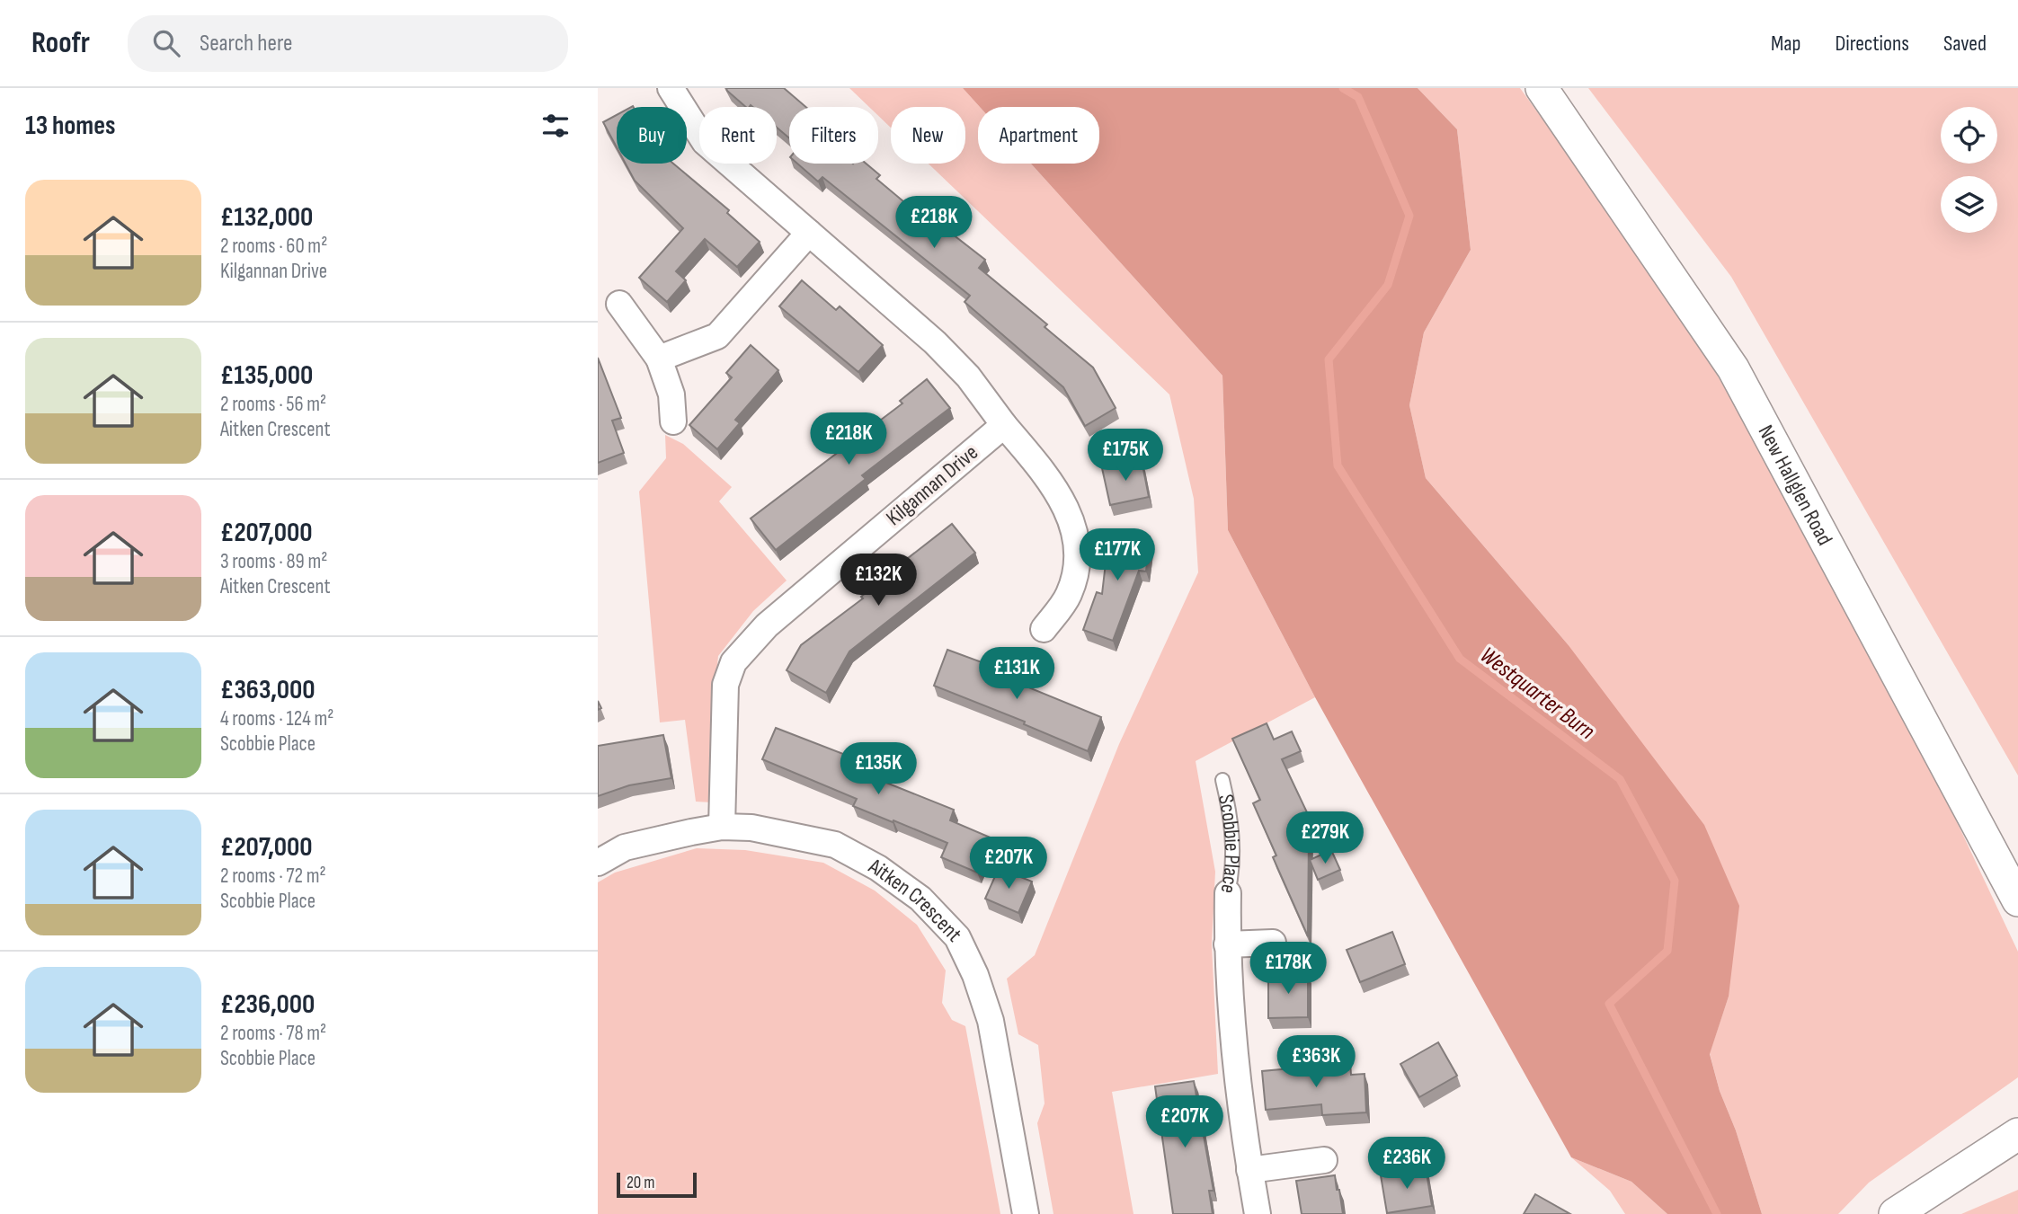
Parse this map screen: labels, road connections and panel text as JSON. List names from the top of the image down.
{
  "streets": {
    "street": [
      "Kilgannan Drive",
      "New Hallglen Road",
      "Scobbie Place",
      "Aitken Crescent"
    ]
  },
  "crossings": [
    ["Kilgannan Drive", "Aitken Crescent"]
  ],
  "water": ["Westquarter Burn"],
  "scale_bar": "20 m",
  "page": {
    "header": "Roofr",
    "search": "Search here",
    "nav": ["Map", "Directions", "Saved"],
    "heading": "13 homes",
    "chip": [
      "Buy",
      "Rent",
      "Filters",
      "New",
      "Apartment"
    ],
    "list": [
      {
        "name": "£132,000",
        "note": "2 rooms · 60 m² · Kilgannan Drive"
      },
      {
        "name": "£135,000",
        "note": "2 rooms · 56 m² · Aitken Crescent"
      },
      {
        "name": "£207,000",
        "note": "3 rooms · 89 m² · Aitken Crescent"
      },
      {
        "name": "£363,000",
        "note": "4 rooms · 124 m² · Scobbie Place"
      },
      {
        "name": "£207,000",
        "note": "2 rooms · 72 m² · Scobbie Place"
      },
      {
        "name": "£236,000",
        "note": "2 rooms · 78 m² · Scobbie Place"
      }
    ],
    "price": [
      "£218K",
      "£218K",
      "£175K",
      "£177K",
      "£132K",
      "£131K",
      "£135K",
      "£279K",
      "£207K",
      "£178K",
      "£363K",
      "£207K",
      "£236K"
    ],
    "scale": "20 m"
  }
}
